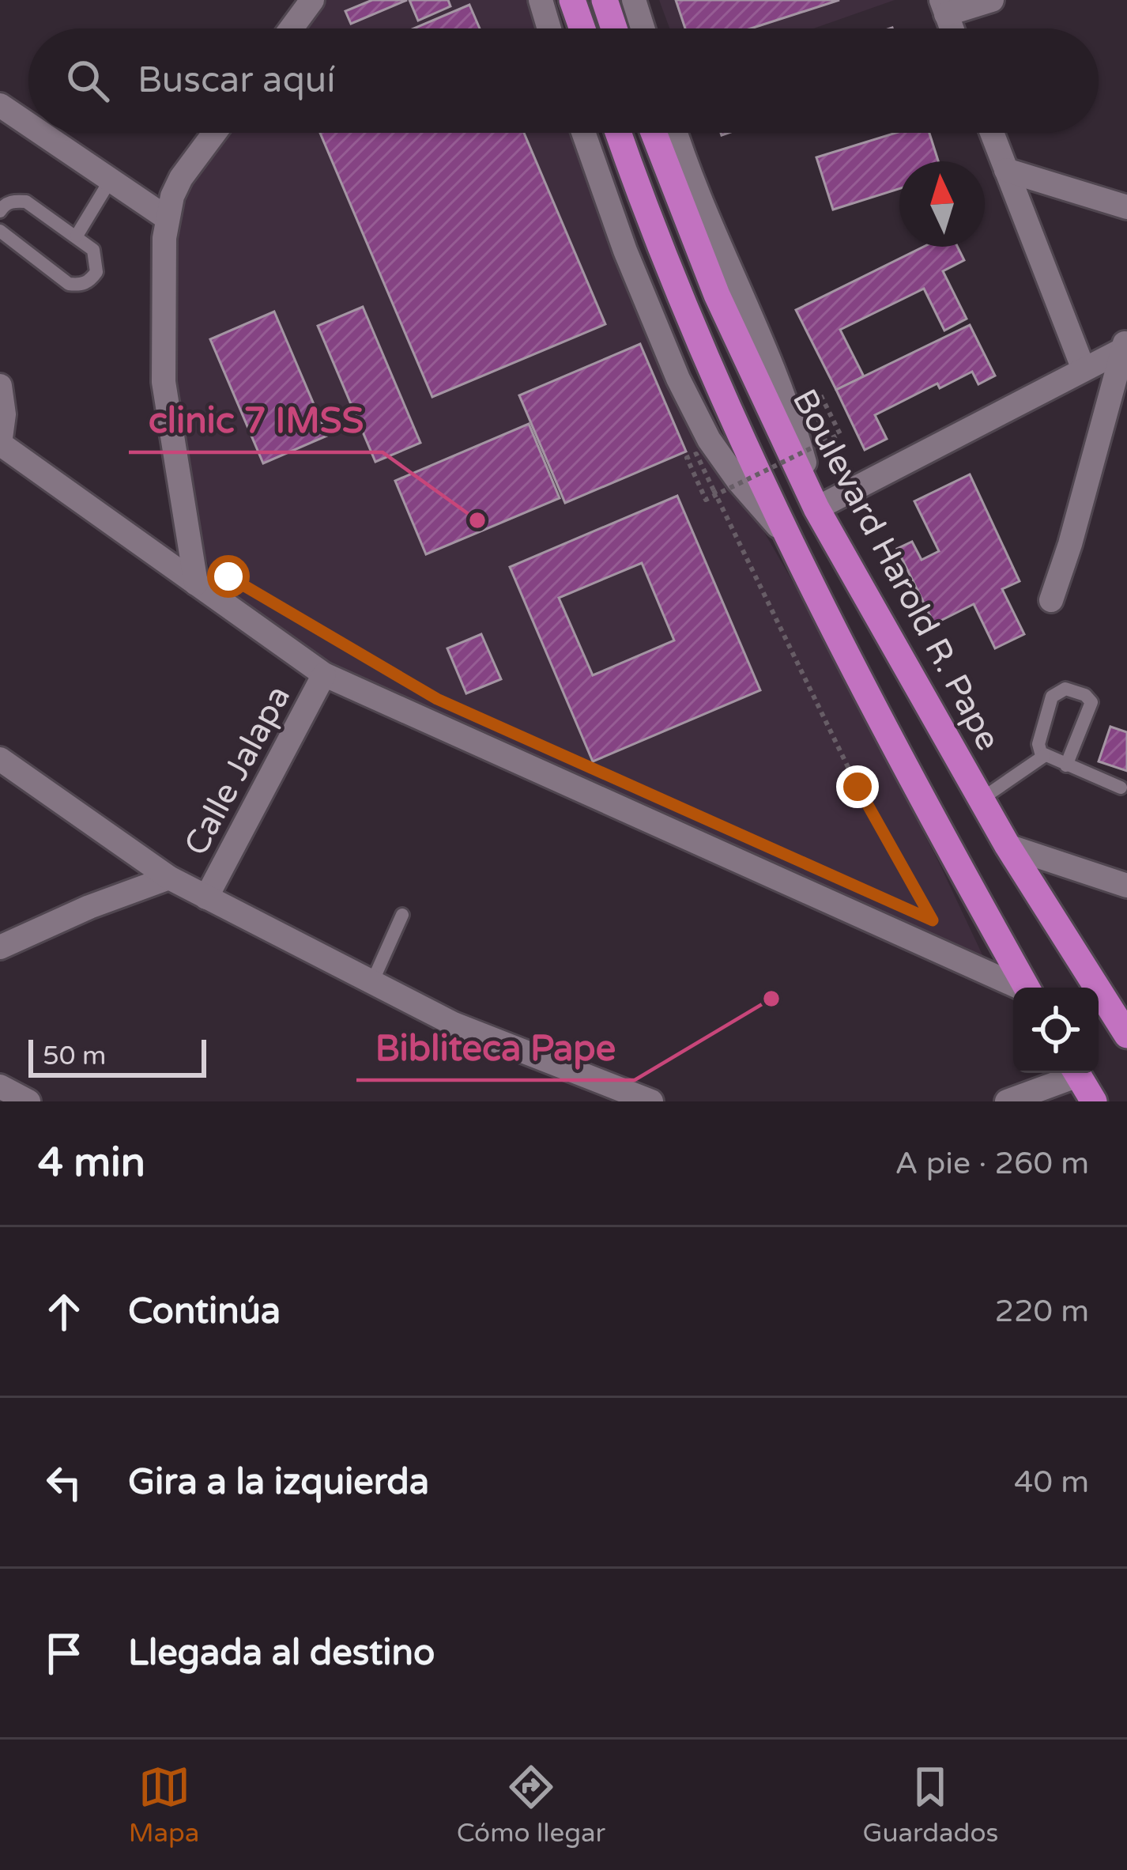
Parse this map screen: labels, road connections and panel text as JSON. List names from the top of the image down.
{
  "streets": {
    "highway": ["Boulevard Harold R. Pape"],
    "street": ["Calle Jalapa"]
  },
  "places": ["clinic 7 IMSS", "Bibliteca Pape"],
  "scale_bar": "50 m",
  "north": "top",
  "page": {
    "search": "Buscar aquí",
    "scale": "50 m",
    "heading": ["4 min", "A pie · 260 m"],
    "list": [
      ["Continúa", "220 m"],
      ["Gira a la izquierda", "40 m"],
      "Llegada al destino"
    ],
    "nav": ["Mapa", "Cómo llegar", "Guardados"]
  }
}
